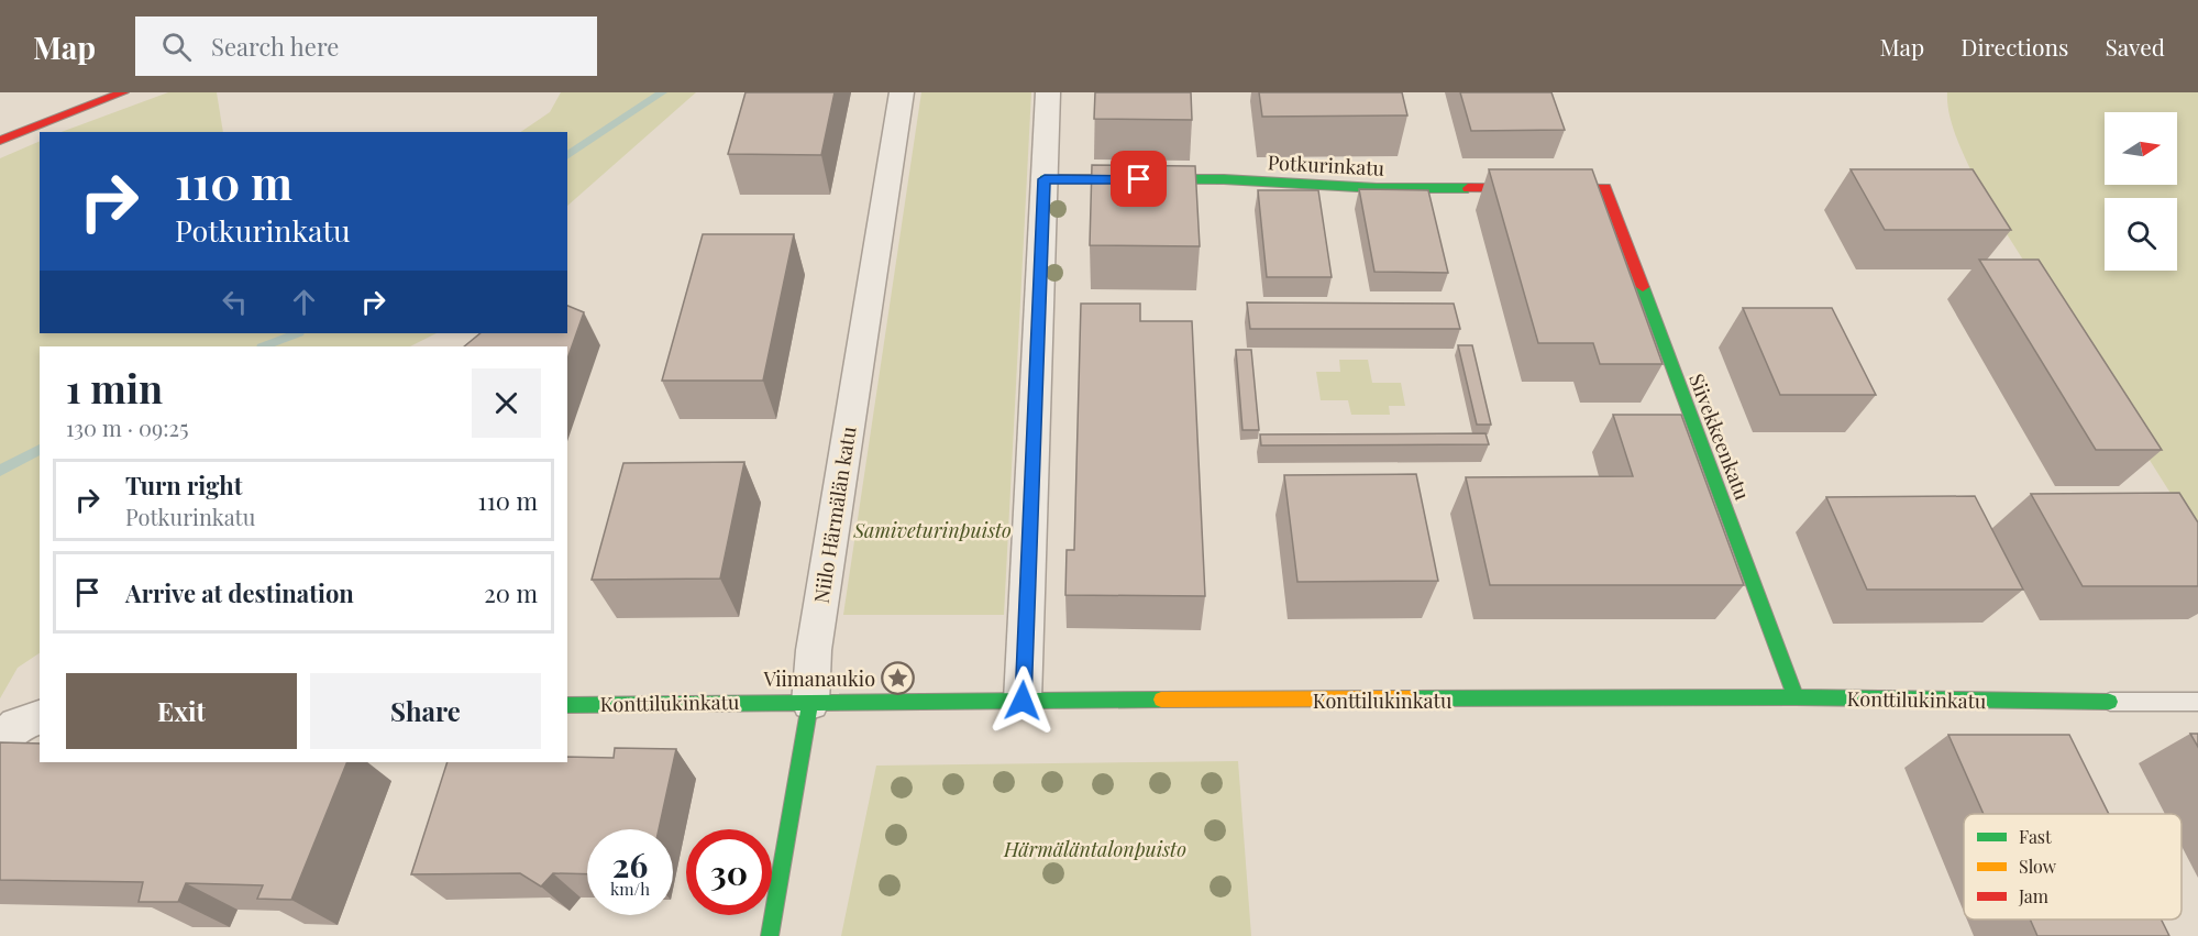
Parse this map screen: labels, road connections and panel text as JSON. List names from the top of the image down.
{
  "streets": {
    "street": [
      "Potkurinkatu",
      "Siivekkeenkatu",
      "Niilo Härmälän katu",
      "Konttilukinkatu"
    ]
  },
  "crossings": [
    ["Potkurinkatu", "Siivekkeenkatu"],
    ["Siivekkeenkatu", "Konttilukinkatu"],
    ["Niilo Härmälän katu", "Konttilukinkatu"]
  ],
  "parks": ["Samiveturinpuisto", "Härmäläntalonpuisto"],
  "places": {
    "place": ["Viimanaukio"]
  },
  "legend": ["Fast", "Slow", "Jam"],
  "north": "right",
  "page": {
    "header": "Map",
    "search": "Search here",
    "nav": ["Map", "Directions", "Saved"],
    "turn": ["110 m", "Potkurinkatu"],
    "heading": ["1 min", "130 m · 09:25"],
    "list": [
      {
        "name": "Turn right",
        "note": "Potkurinkatu",
        "value": "110 m"
      },
      {
        "name": "Arrive at destination",
        "value": "20 m"
      }
    ],
    "buttons": ["Exit", "Share"],
    "speed": "26 km/h",
    "limit": "30"
  }
}
